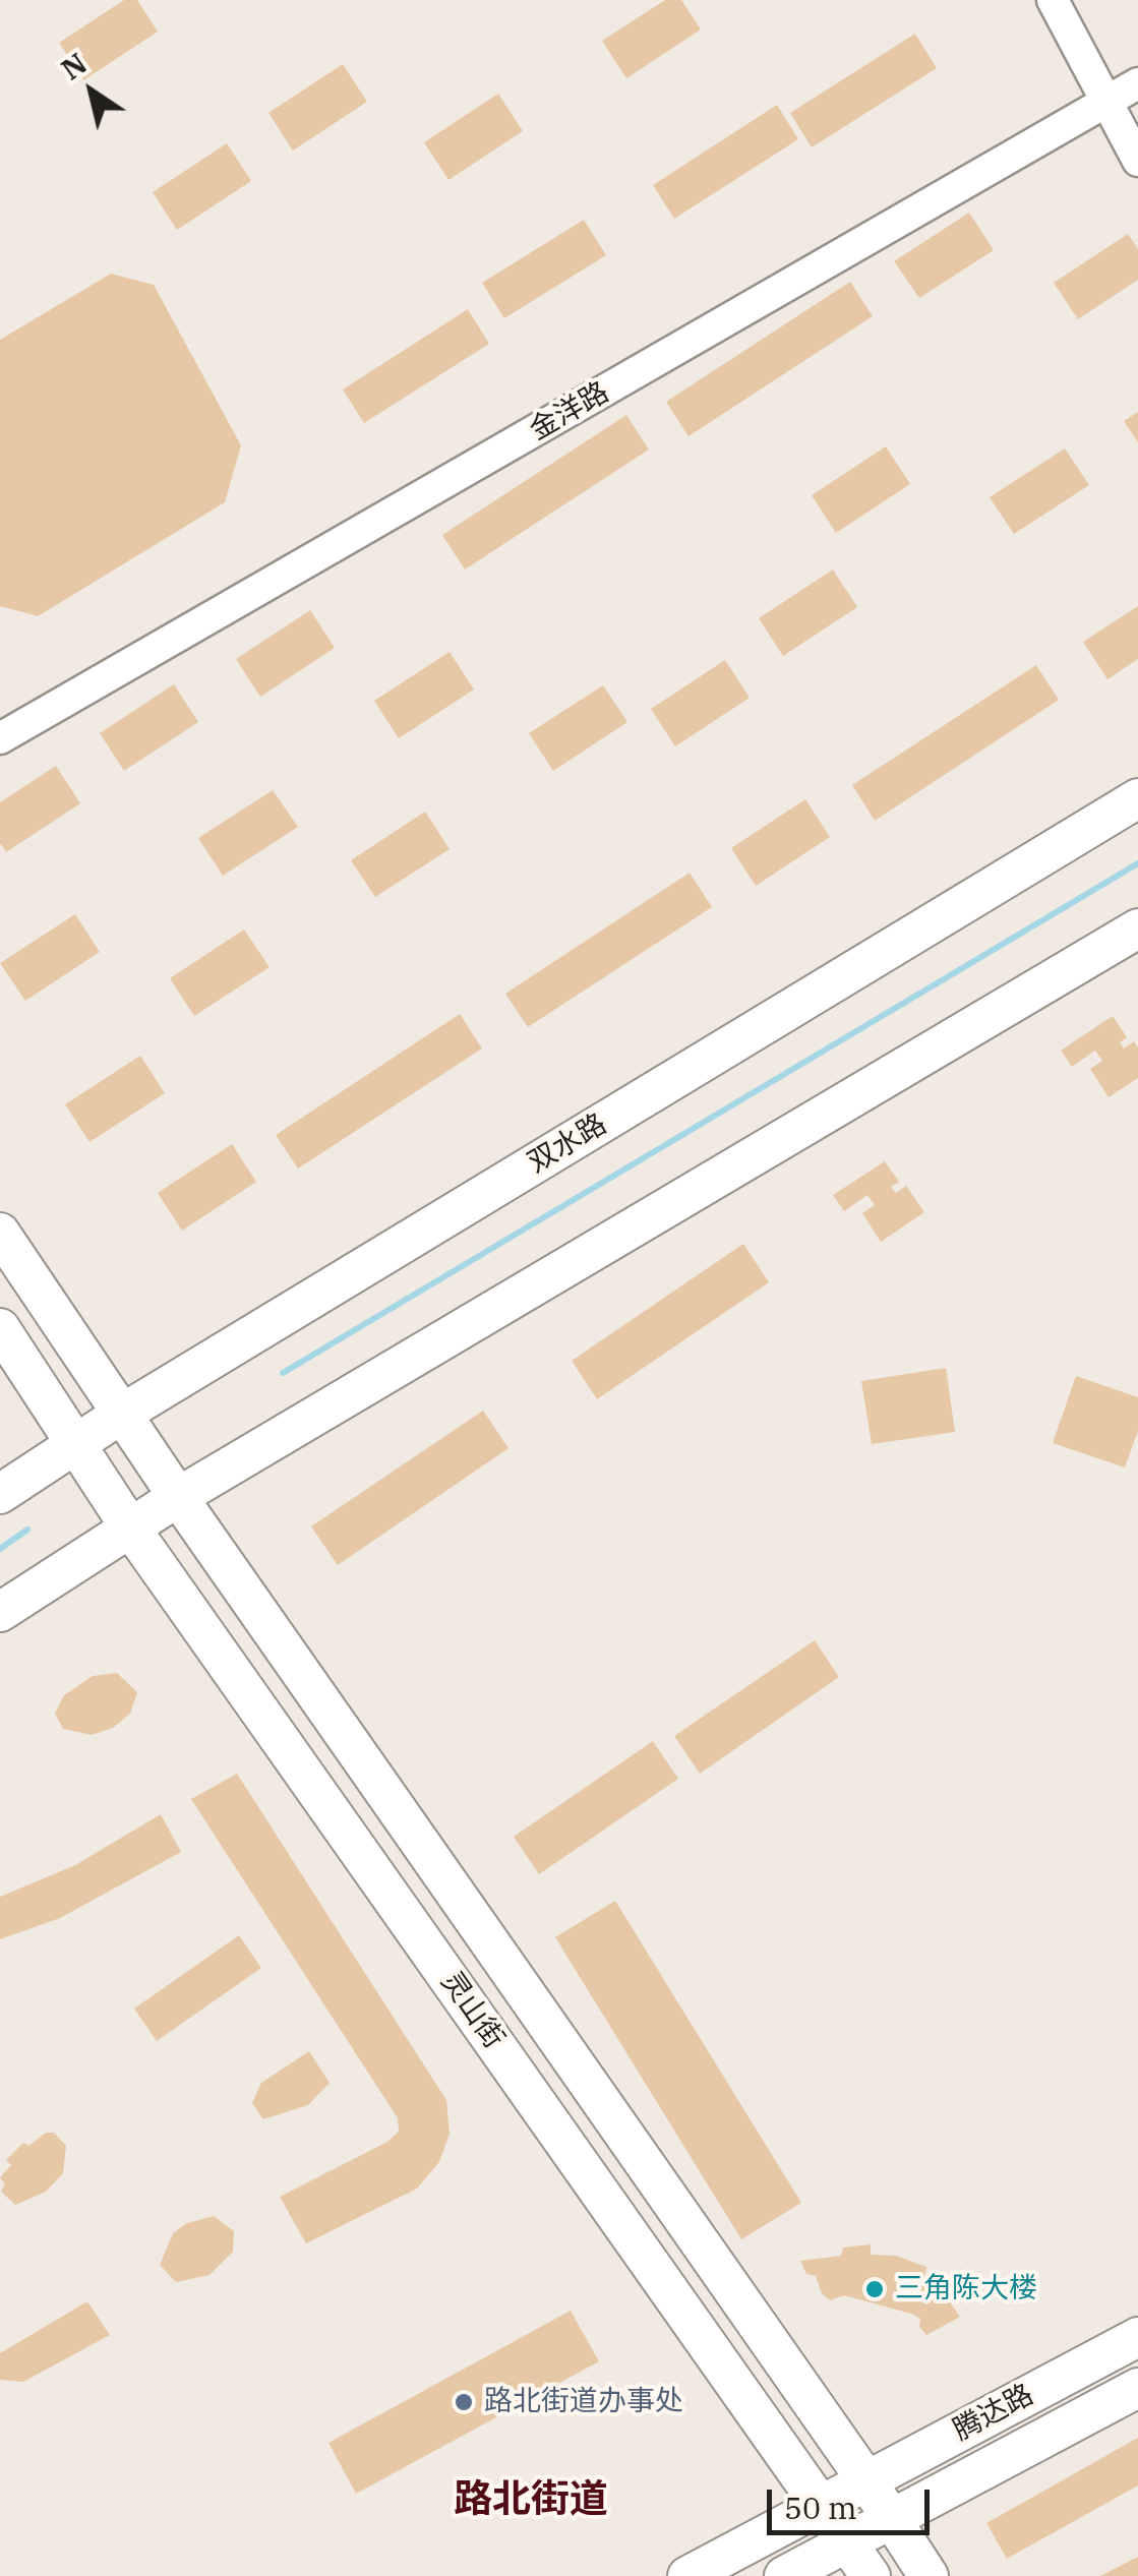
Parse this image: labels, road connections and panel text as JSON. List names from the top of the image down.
{
  "streets": {
    "main road": ["双水路", "灵山街", "腾达路"],
    "street": ["金洋路"]
  },
  "crossings": [
    ["双水路", "灵山街"],
    ["灵山街", "腾达路"]
  ],
  "districts": ["路北街道"],
  "places": ["三角陈大楼", "路北街道办事处"],
  "scale_bar": "50 m",
  "north": "top left"
}
